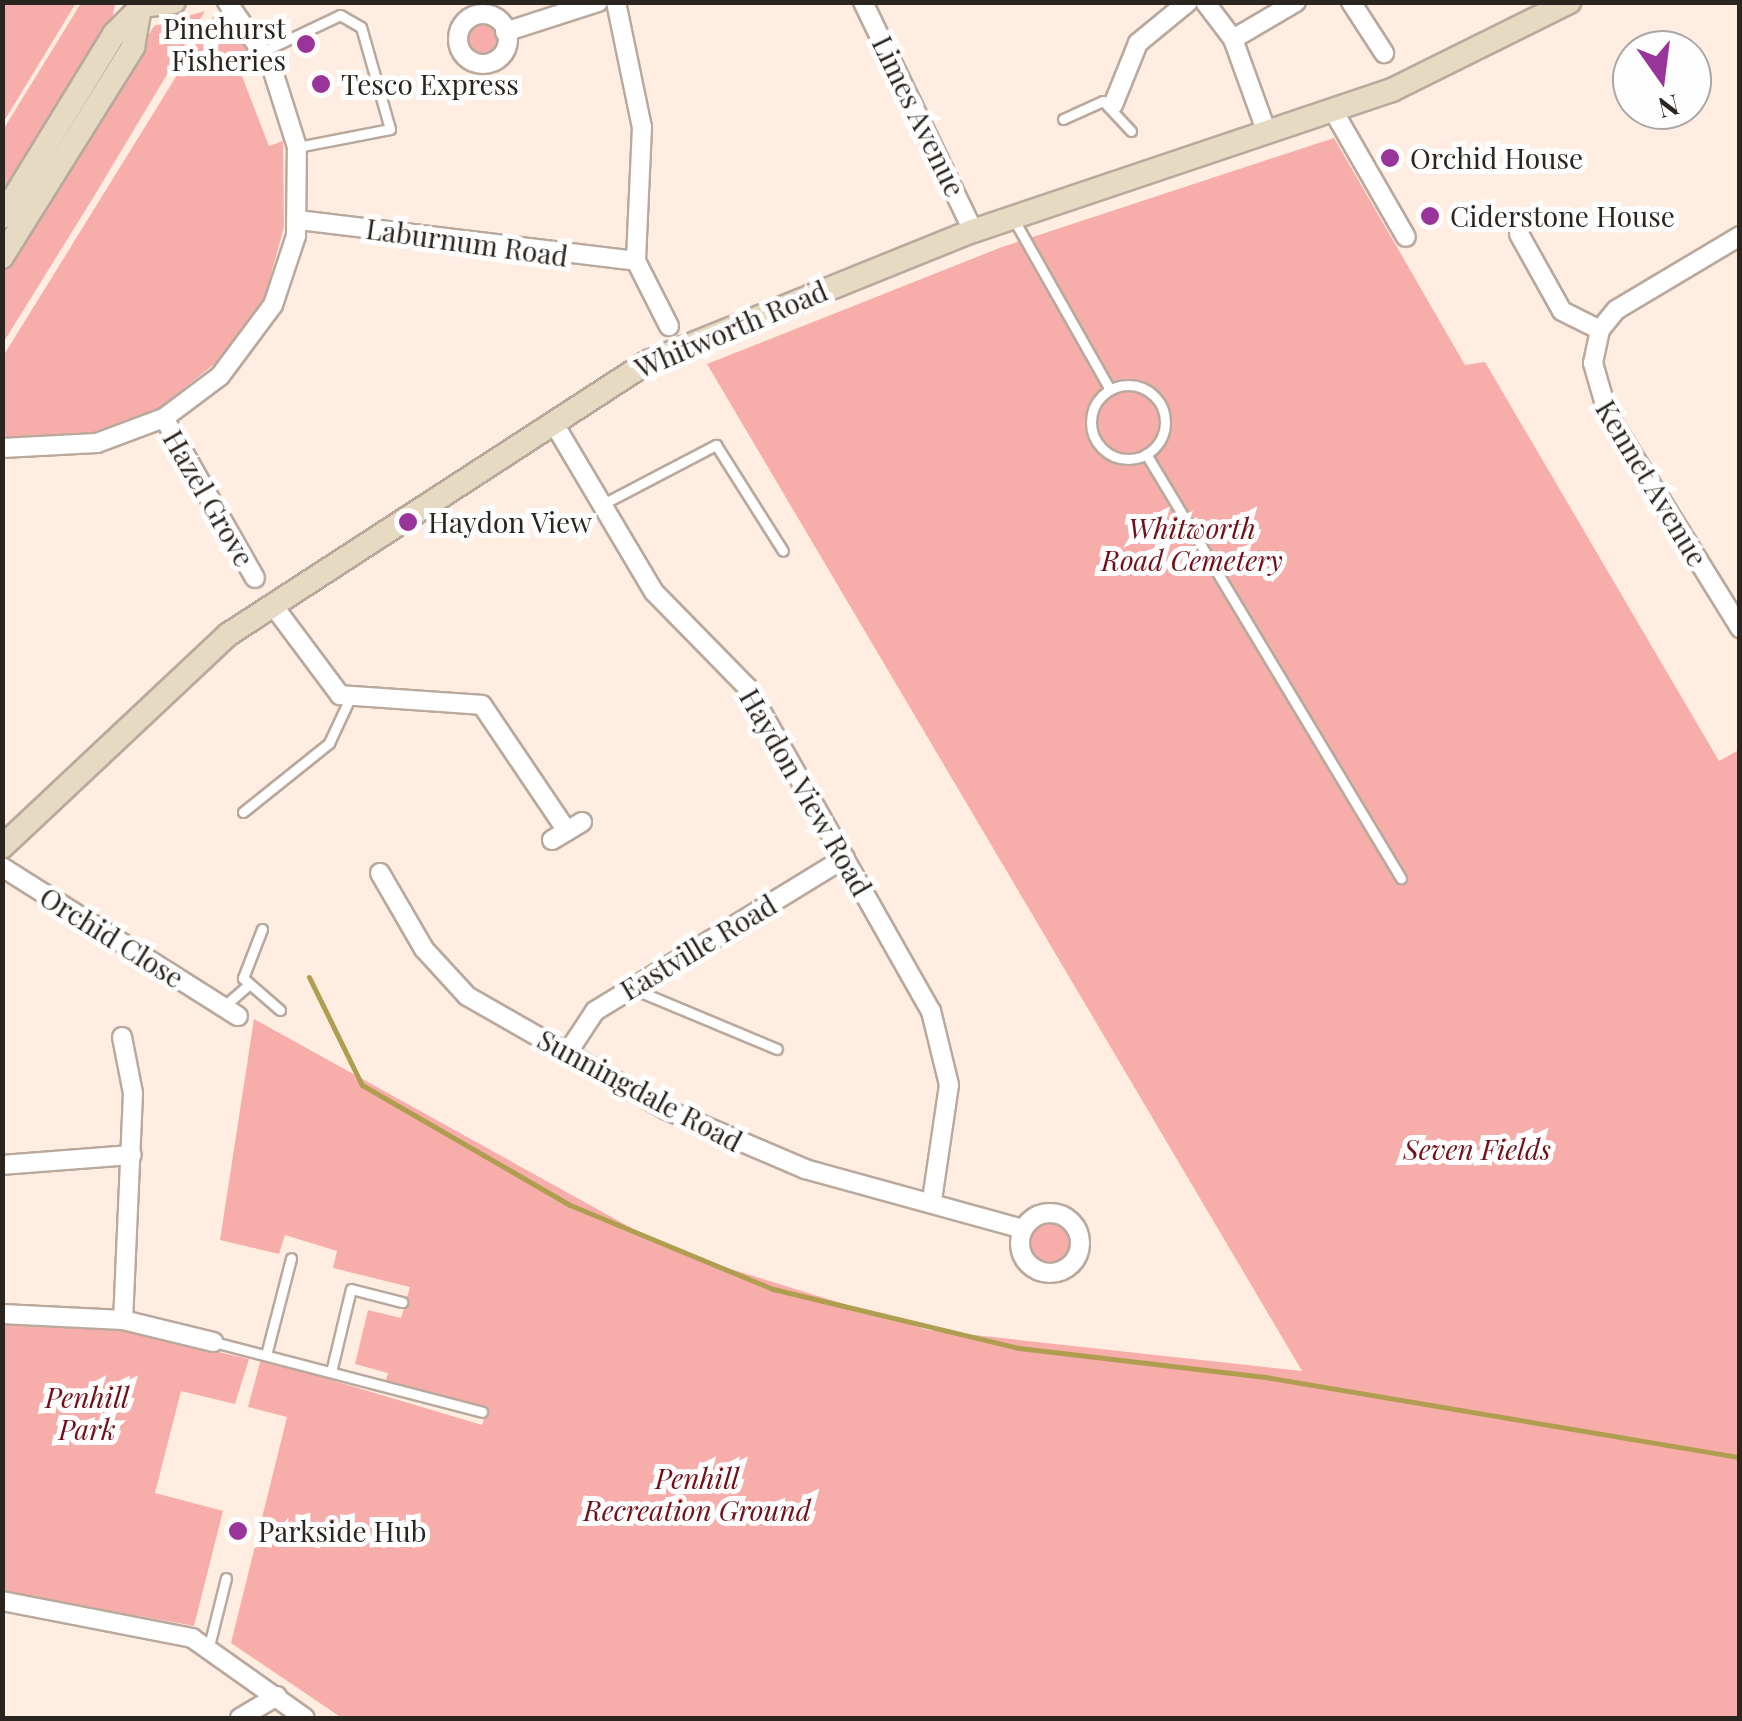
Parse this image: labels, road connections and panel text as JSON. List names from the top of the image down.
{
  "streets": {
    "main road": ["Whitworth Road"],
    "street": [
      "Limes Avenue",
      "Laburnum Road",
      "Kennet Avenue",
      "Hazel Grove",
      "Haydon View Road",
      "Orchid Close",
      "Eastville Road",
      "Sunningdale Road"
    ]
  },
  "crossings": [
    ["Limes Avenue", "Whitworth Road"],
    ["Whitworth Road", "Haydon View Road"],
    ["Haydon View Road", "Eastville Road"],
    ["Haydon View Road", "Sunningdale Road"],
    ["Eastville Road", "Sunningdale Road"]
  ],
  "parks": [
    "Whitworth Road Cemetery",
    "Seven Fields",
    "Penhill Park",
    "Penhill Recreation Ground"
  ],
  "places": [
    "Pinehurst Fisheries",
    "Tesco Express",
    "Orchid House",
    "Ciderstone House",
    "Haydon View",
    "Parkside Hub"
  ],
  "north": "bottom"
}
